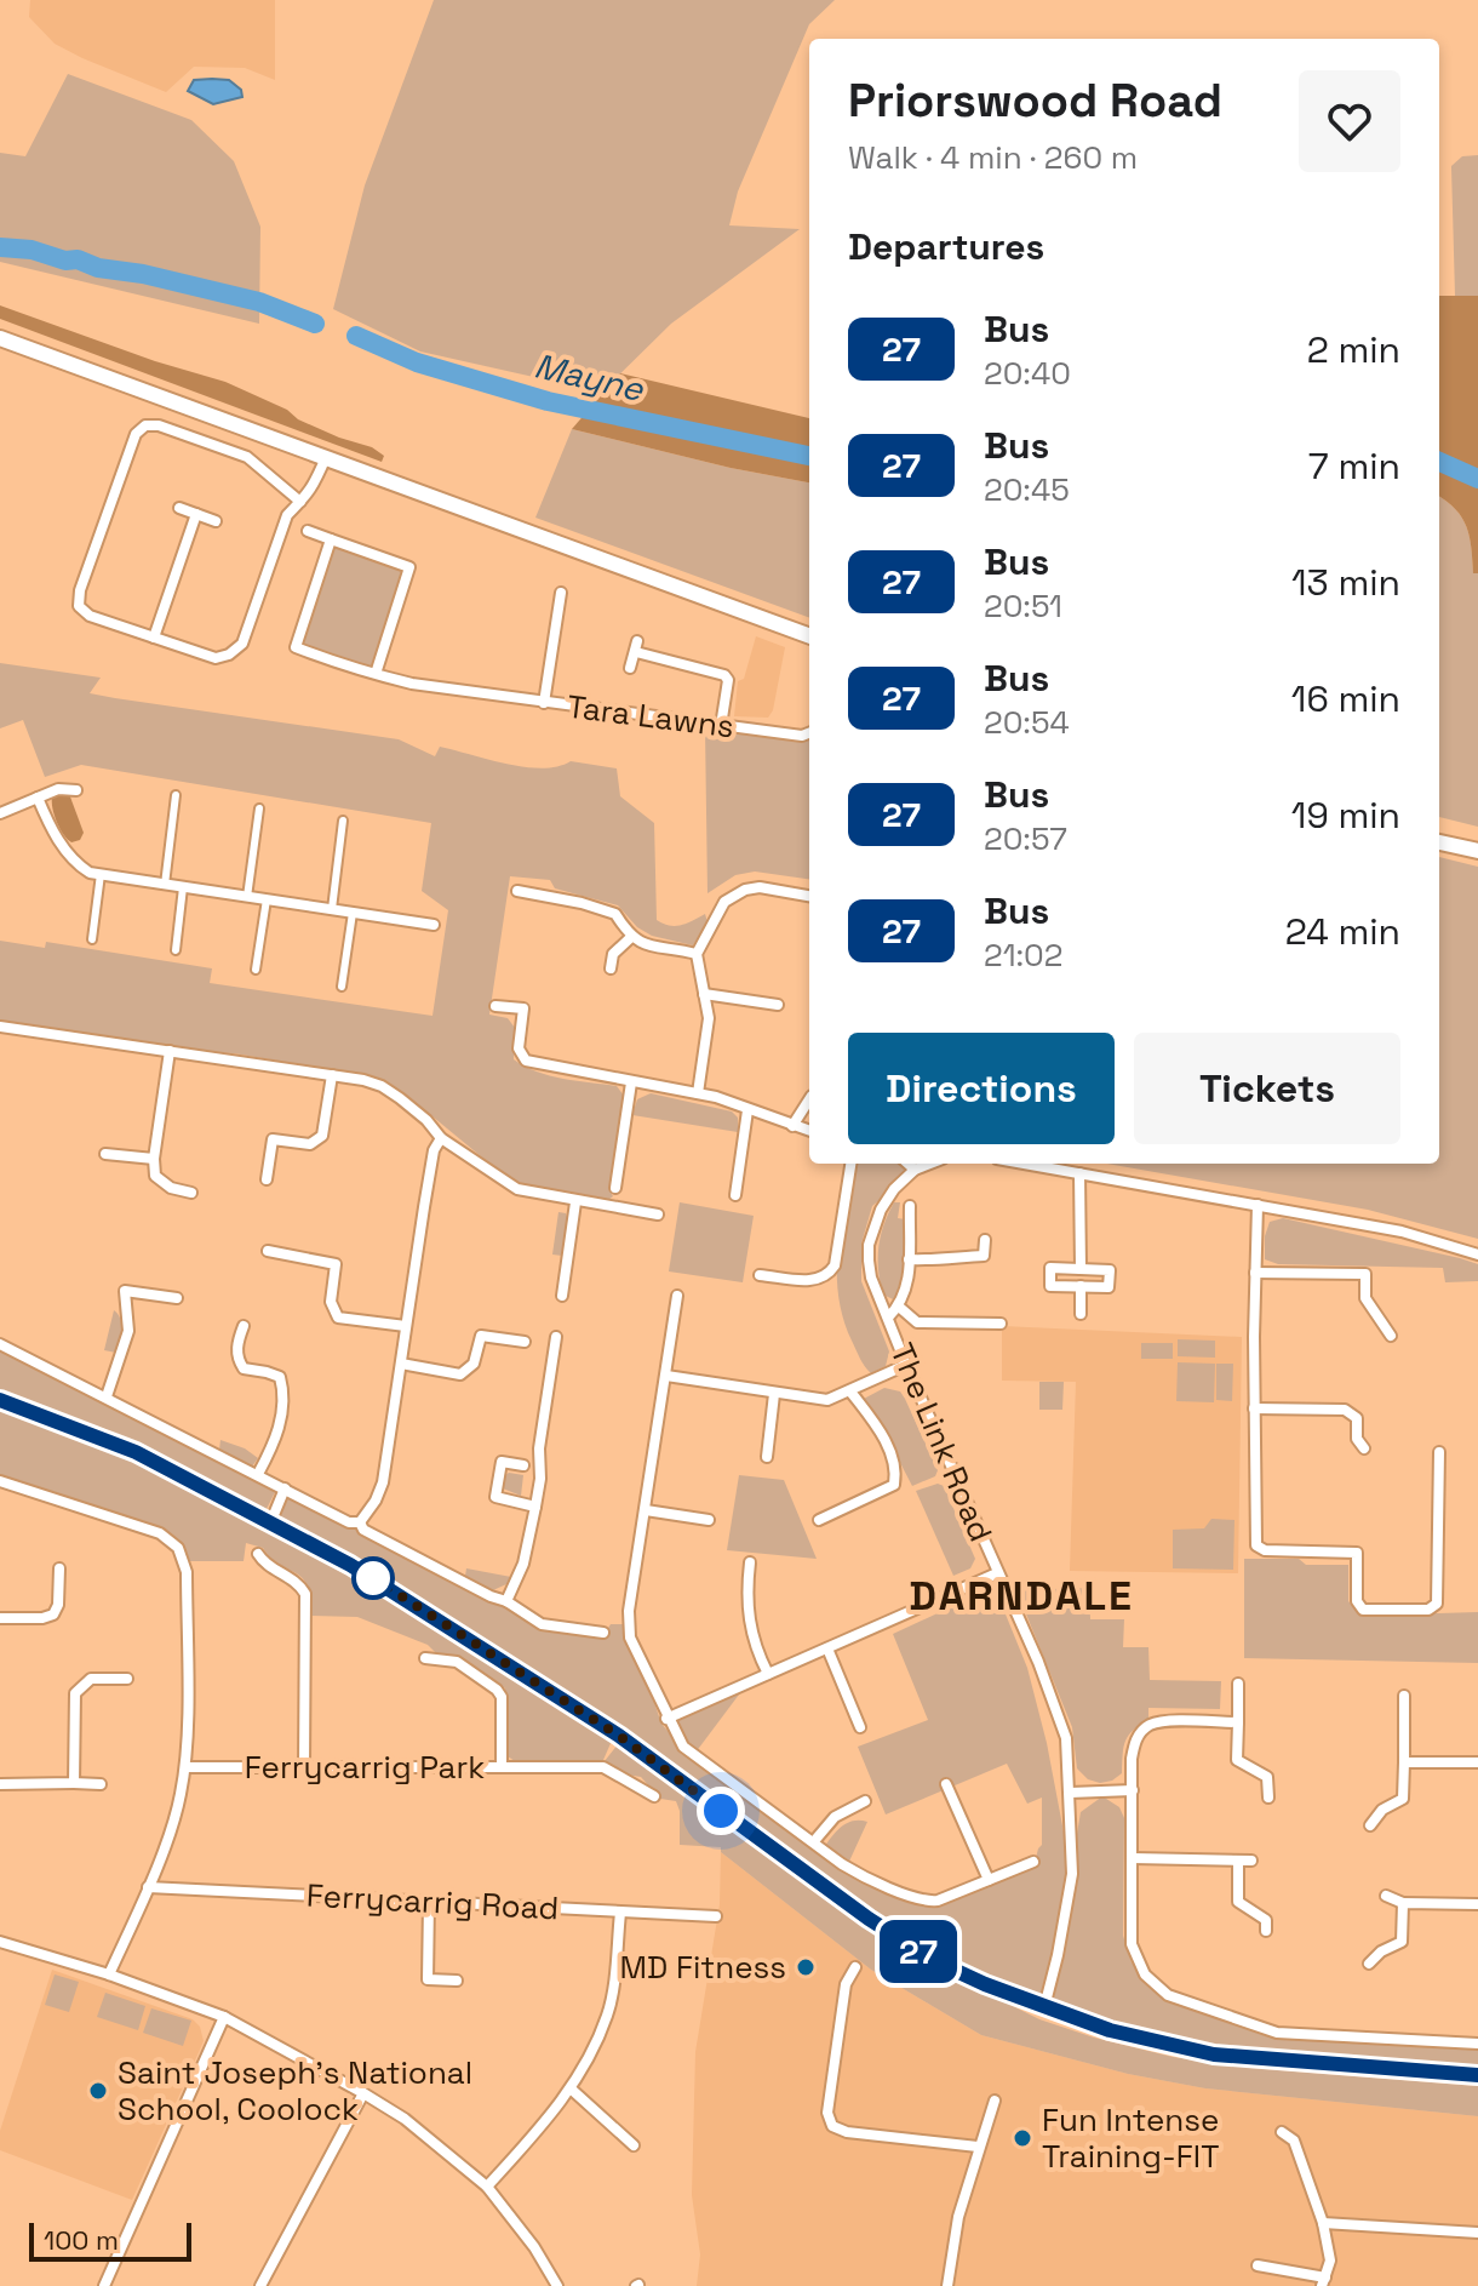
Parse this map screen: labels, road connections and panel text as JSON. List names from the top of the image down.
{
  "streets": {
    "street": [
      "Tara Lawns",
      "The Link Road",
      "Ferrycarrig Park",
      "Ferrycarrig Road"
    ]
  },
  "districts": ["DARNDALE"],
  "water": ["Mayne"],
  "places": ["MD Fitness", "Saint Joseph's National School, Coolock", "Fun Intense Training-FIT"],
  "lines": ["bus line 27"],
  "scale_bar": "100 m",
  "page": {
    "on_map": "27",
    "heading": [
      ["Priorswood Road", "Walk · 4 min · 260 m"],
      "Departures"
    ],
    "list": [
      {
        "mark": "27",
        "name": "Bus",
        "note": "20:40",
        "value": "2 min"
      },
      {
        "mark": "27",
        "name": "Bus",
        "note": "20:45",
        "value": "7 min"
      },
      {
        "mark": "27",
        "name": "Bus",
        "note": "20:51",
        "value": "13 min"
      },
      {
        "mark": "27",
        "name": "Bus",
        "note": "20:54",
        "value": "16 min"
      },
      {
        "mark": "27",
        "name": "Bus",
        "note": "20:57",
        "value": "19 min"
      },
      {
        "mark": "27",
        "name": "Bus",
        "note": "21:02",
        "value": "24 min"
      }
    ],
    "buttons": ["Directions", "Tickets"],
    "scale": "100 m"
  }
}
